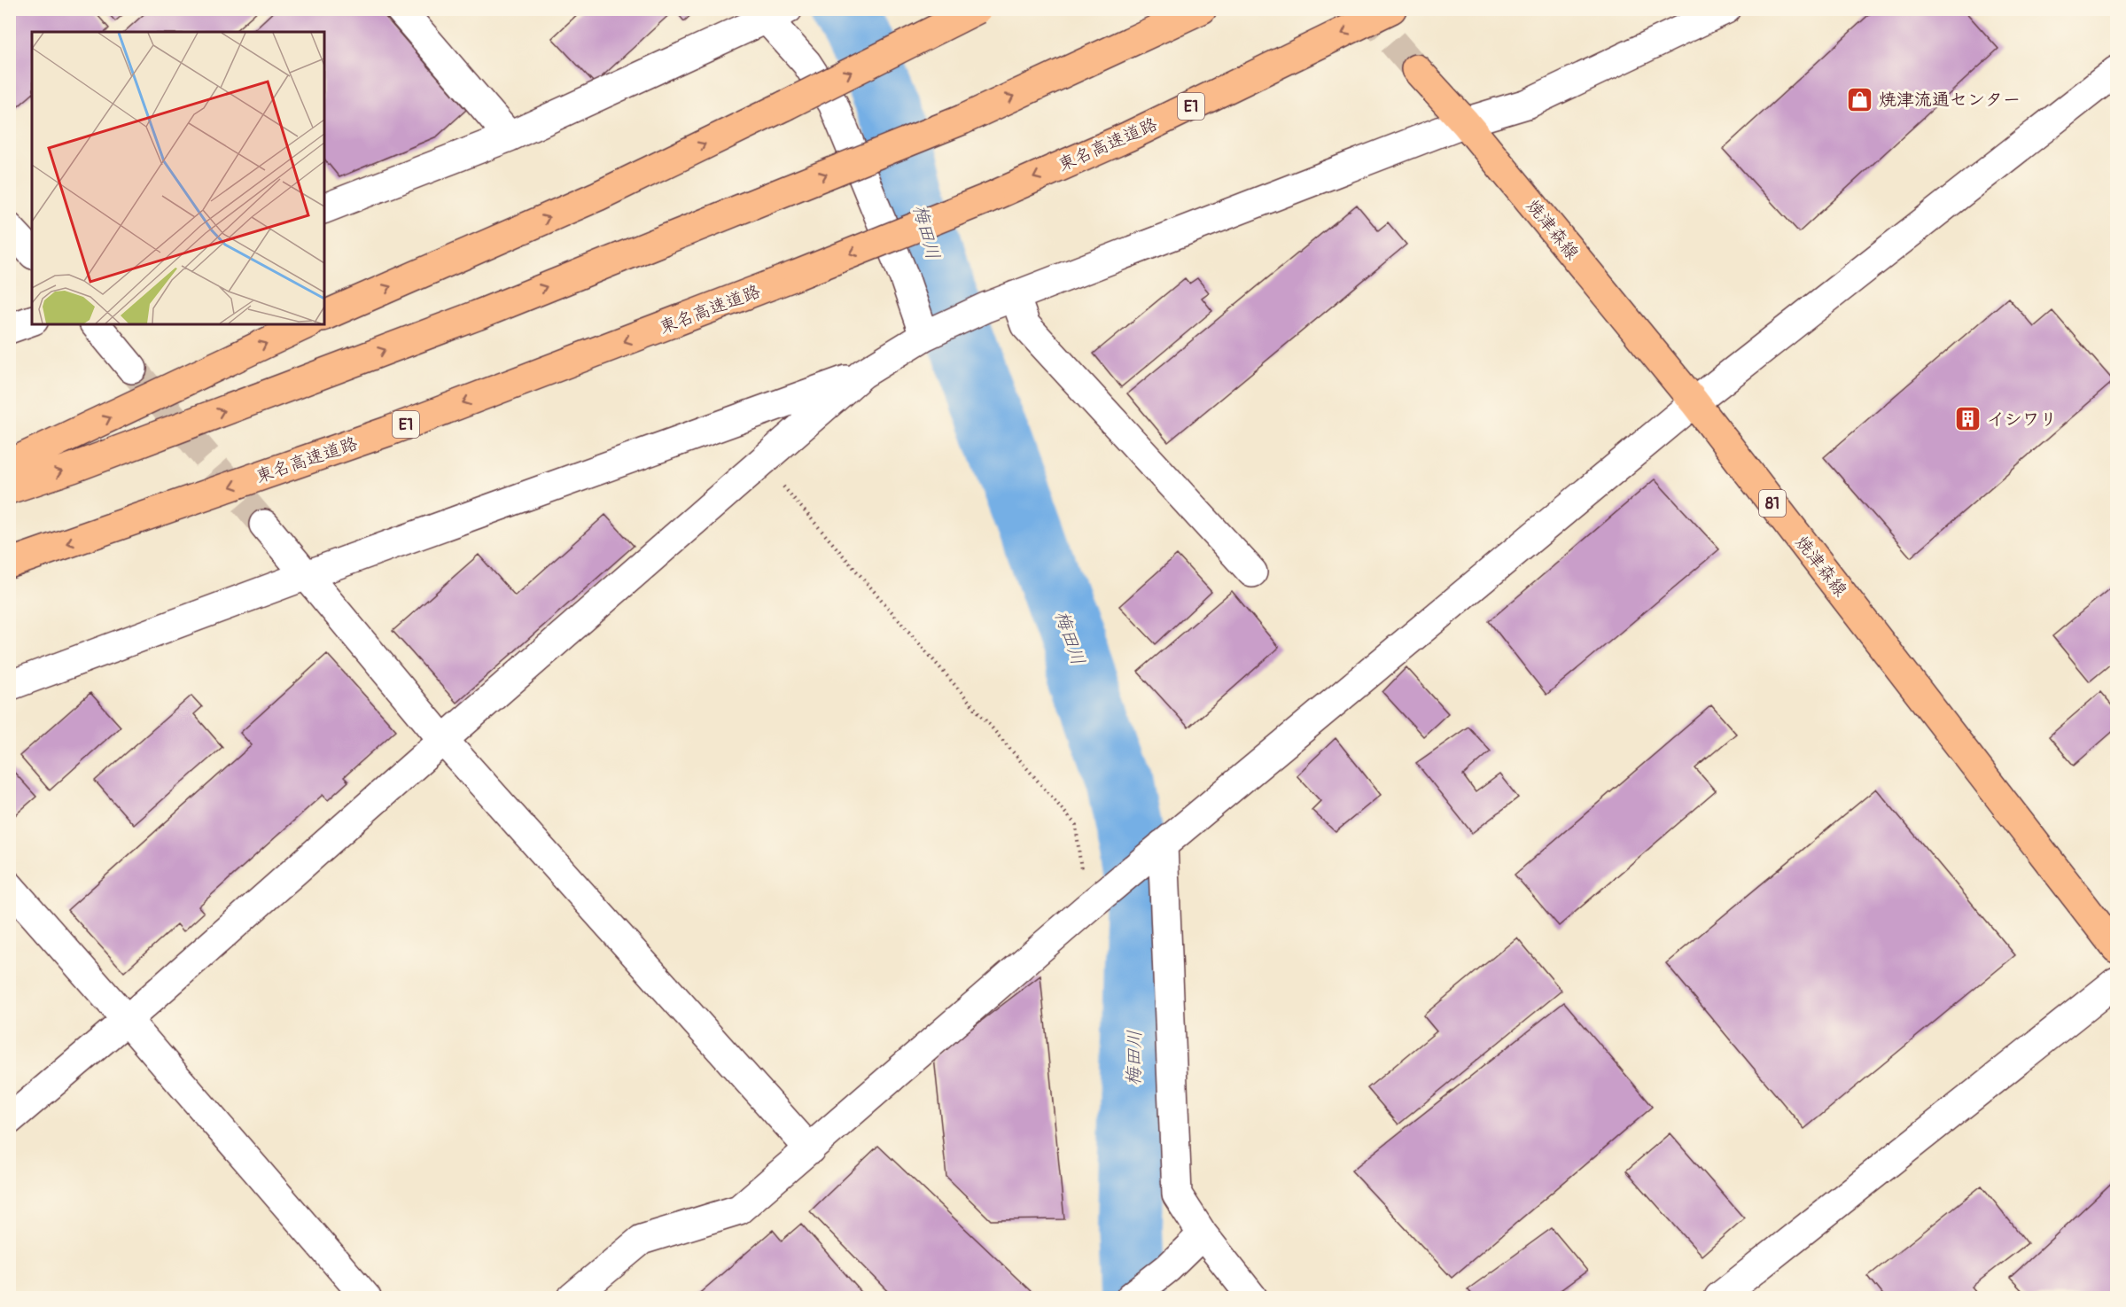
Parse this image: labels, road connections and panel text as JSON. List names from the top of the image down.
{
  "streets": {
    "main road": [
      "E1",
      "東名高速道路",
      "焼津森線",
      "81"
    ]
  },
  "water": ["梅田川"],
  "places": {
    "shop": ["焼津流通センター"],
    "building": ["イシワリ"]
  }
}
